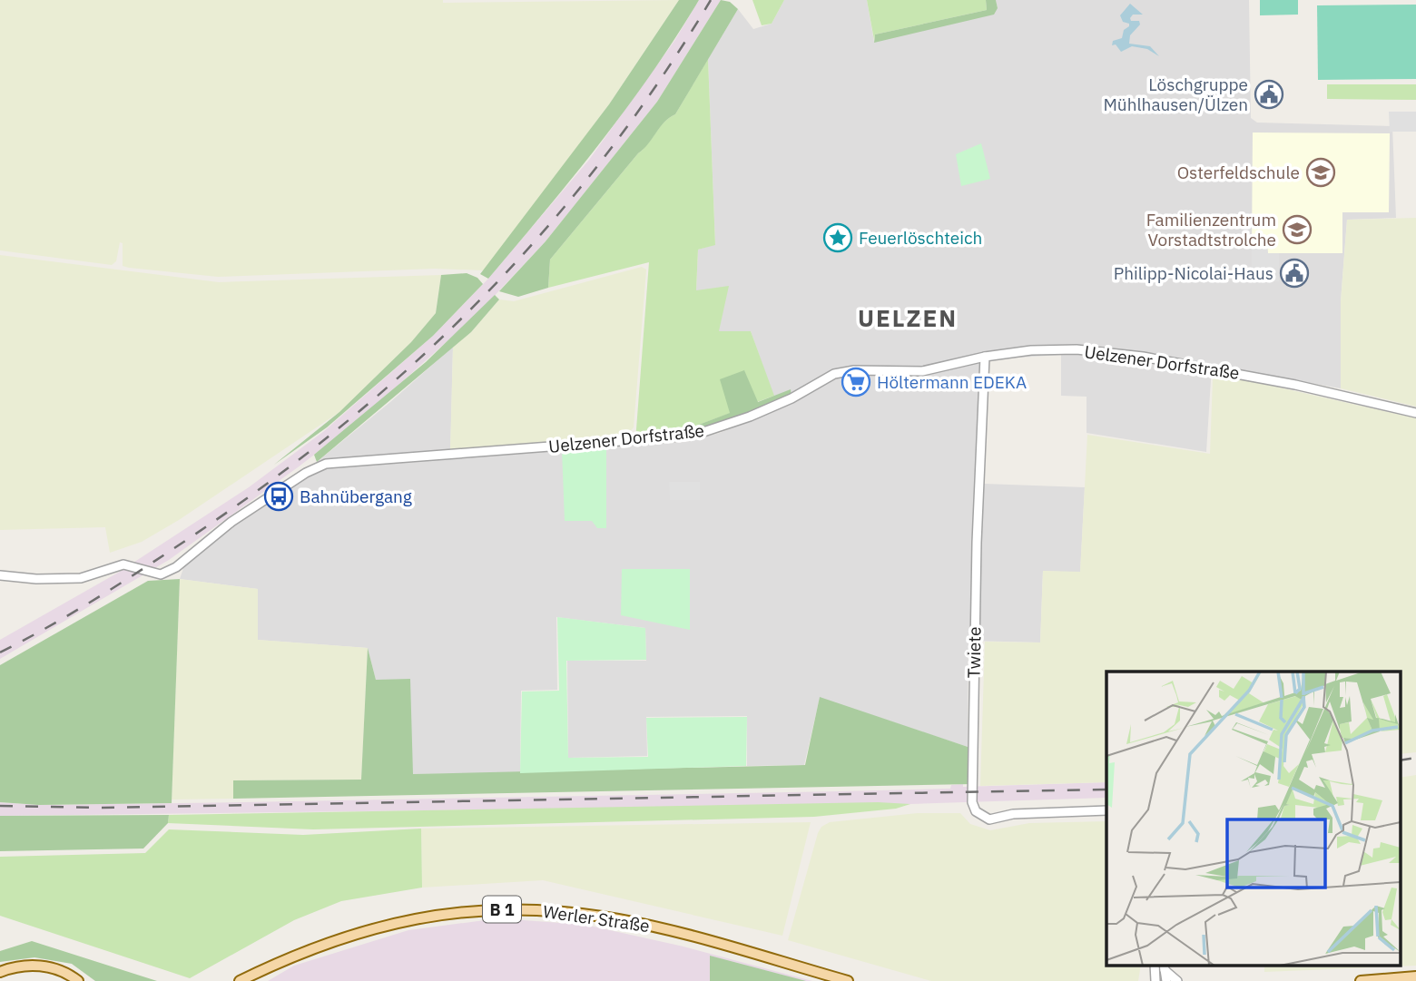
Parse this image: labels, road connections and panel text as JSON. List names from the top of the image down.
{
  "streets": {
    "main road": ["B 1", "Werler Straße"],
    "street": ["Uelzener Dorfstraße", "Twiete"]
  },
  "crossings": [
    ["Uelzener Dorfstraße", "Twiete"]
  ],
  "districts": ["UELZEN"],
  "places": {
    "public building": ["Löschgruppe Mühlhausen/Ülzen", "Philipp-Nicolai-Haus"],
    "school or university": ["Osterfeldschule", "Familienzentrum Vorstadtstrolche"],
    "place": ["Feuerlöschteich"],
    "supermarket": ["Höltermann EDEKA"],
    "bus stop": ["Bahnübergang"]
  }
}
